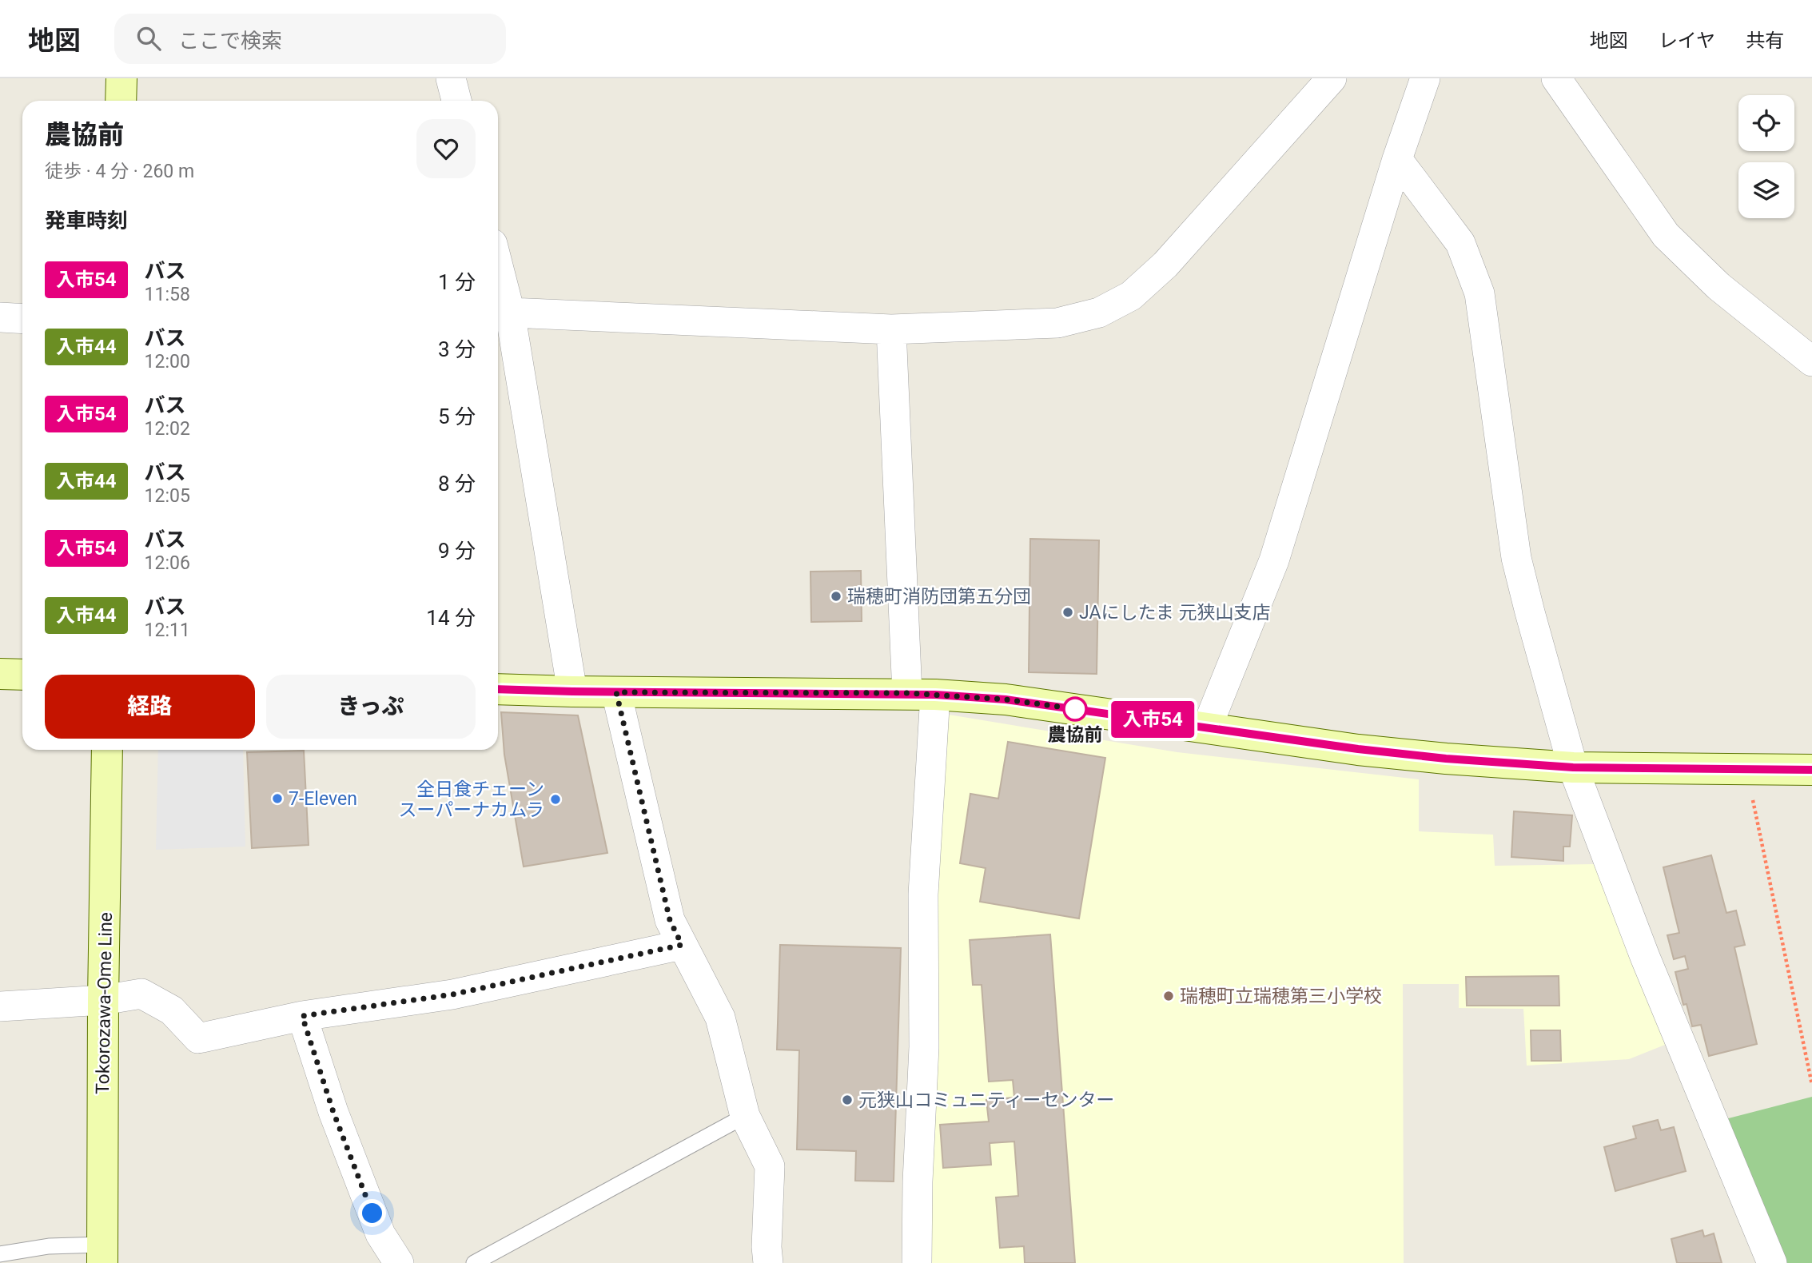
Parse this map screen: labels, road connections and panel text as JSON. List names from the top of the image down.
{
  "streets": {
    "main road": ["Tokorozawa-Ome Line"]
  },
  "places": [
    "瑞穂町消防団第五分団",
    "JAにしたま 元狭山支店",
    "農協前",
    "7-Eleven",
    "全日食チェーン スーパーナカムラ",
    "瑞穂町立瑞穂第三小学校",
    "元狭山コミュニティーセンター"
  ],
  "lines": ["bus line 入市54"],
  "page": {
    "header": "地図",
    "search": "ここで検索",
    "nav": ["地図", "レイヤ", "共有"],
    "on_map": "入市54",
    "heading": [
      ["農協前", "徒歩 · 4 分 · 260 m"],
      "発車時刻"
    ],
    "list": [
      {
        "mark": "入市54",
        "name": "バス",
        "note": "11:58",
        "value": "1 分"
      },
      {
        "mark": "入市44",
        "name": "バス",
        "note": "12:00",
        "value": "3 分"
      },
      {
        "mark": "入市54",
        "name": "バス",
        "note": "12:02",
        "value": "5 分"
      },
      {
        "mark": "入市44",
        "name": "バス",
        "note": "12:05",
        "value": "8 分"
      },
      {
        "mark": "入市54",
        "name": "バス",
        "note": "12:06",
        "value": "9 分"
      },
      {
        "mark": "入市44",
        "name": "バス",
        "note": "12:11",
        "value": "14 分"
      }
    ],
    "buttons": ["経路", "きっぷ"]
  }
}
